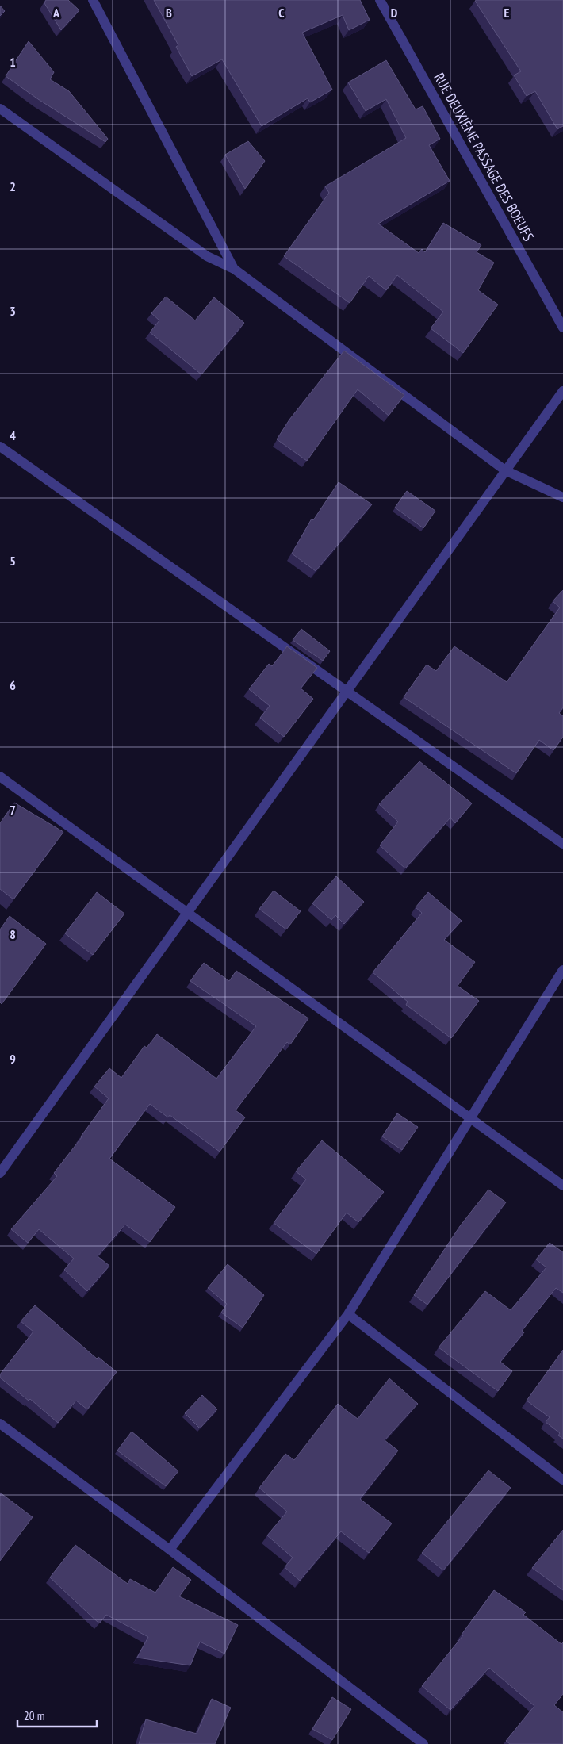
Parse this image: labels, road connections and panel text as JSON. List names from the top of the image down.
{
  "streets": {
    "street": ["RUE DEUXIÈME PASSAGE DES BOEUFS"]
  },
  "scale_bar": "20 m",
  "grid": {
    "columns": [
      "A",
      "B",
      "C",
      "D",
      "E"
    ],
    "rows": [
      "1",
      "2",
      "3",
      "4",
      "5",
      "6",
      "7",
      "8",
      "9"
    ]
  }
}
